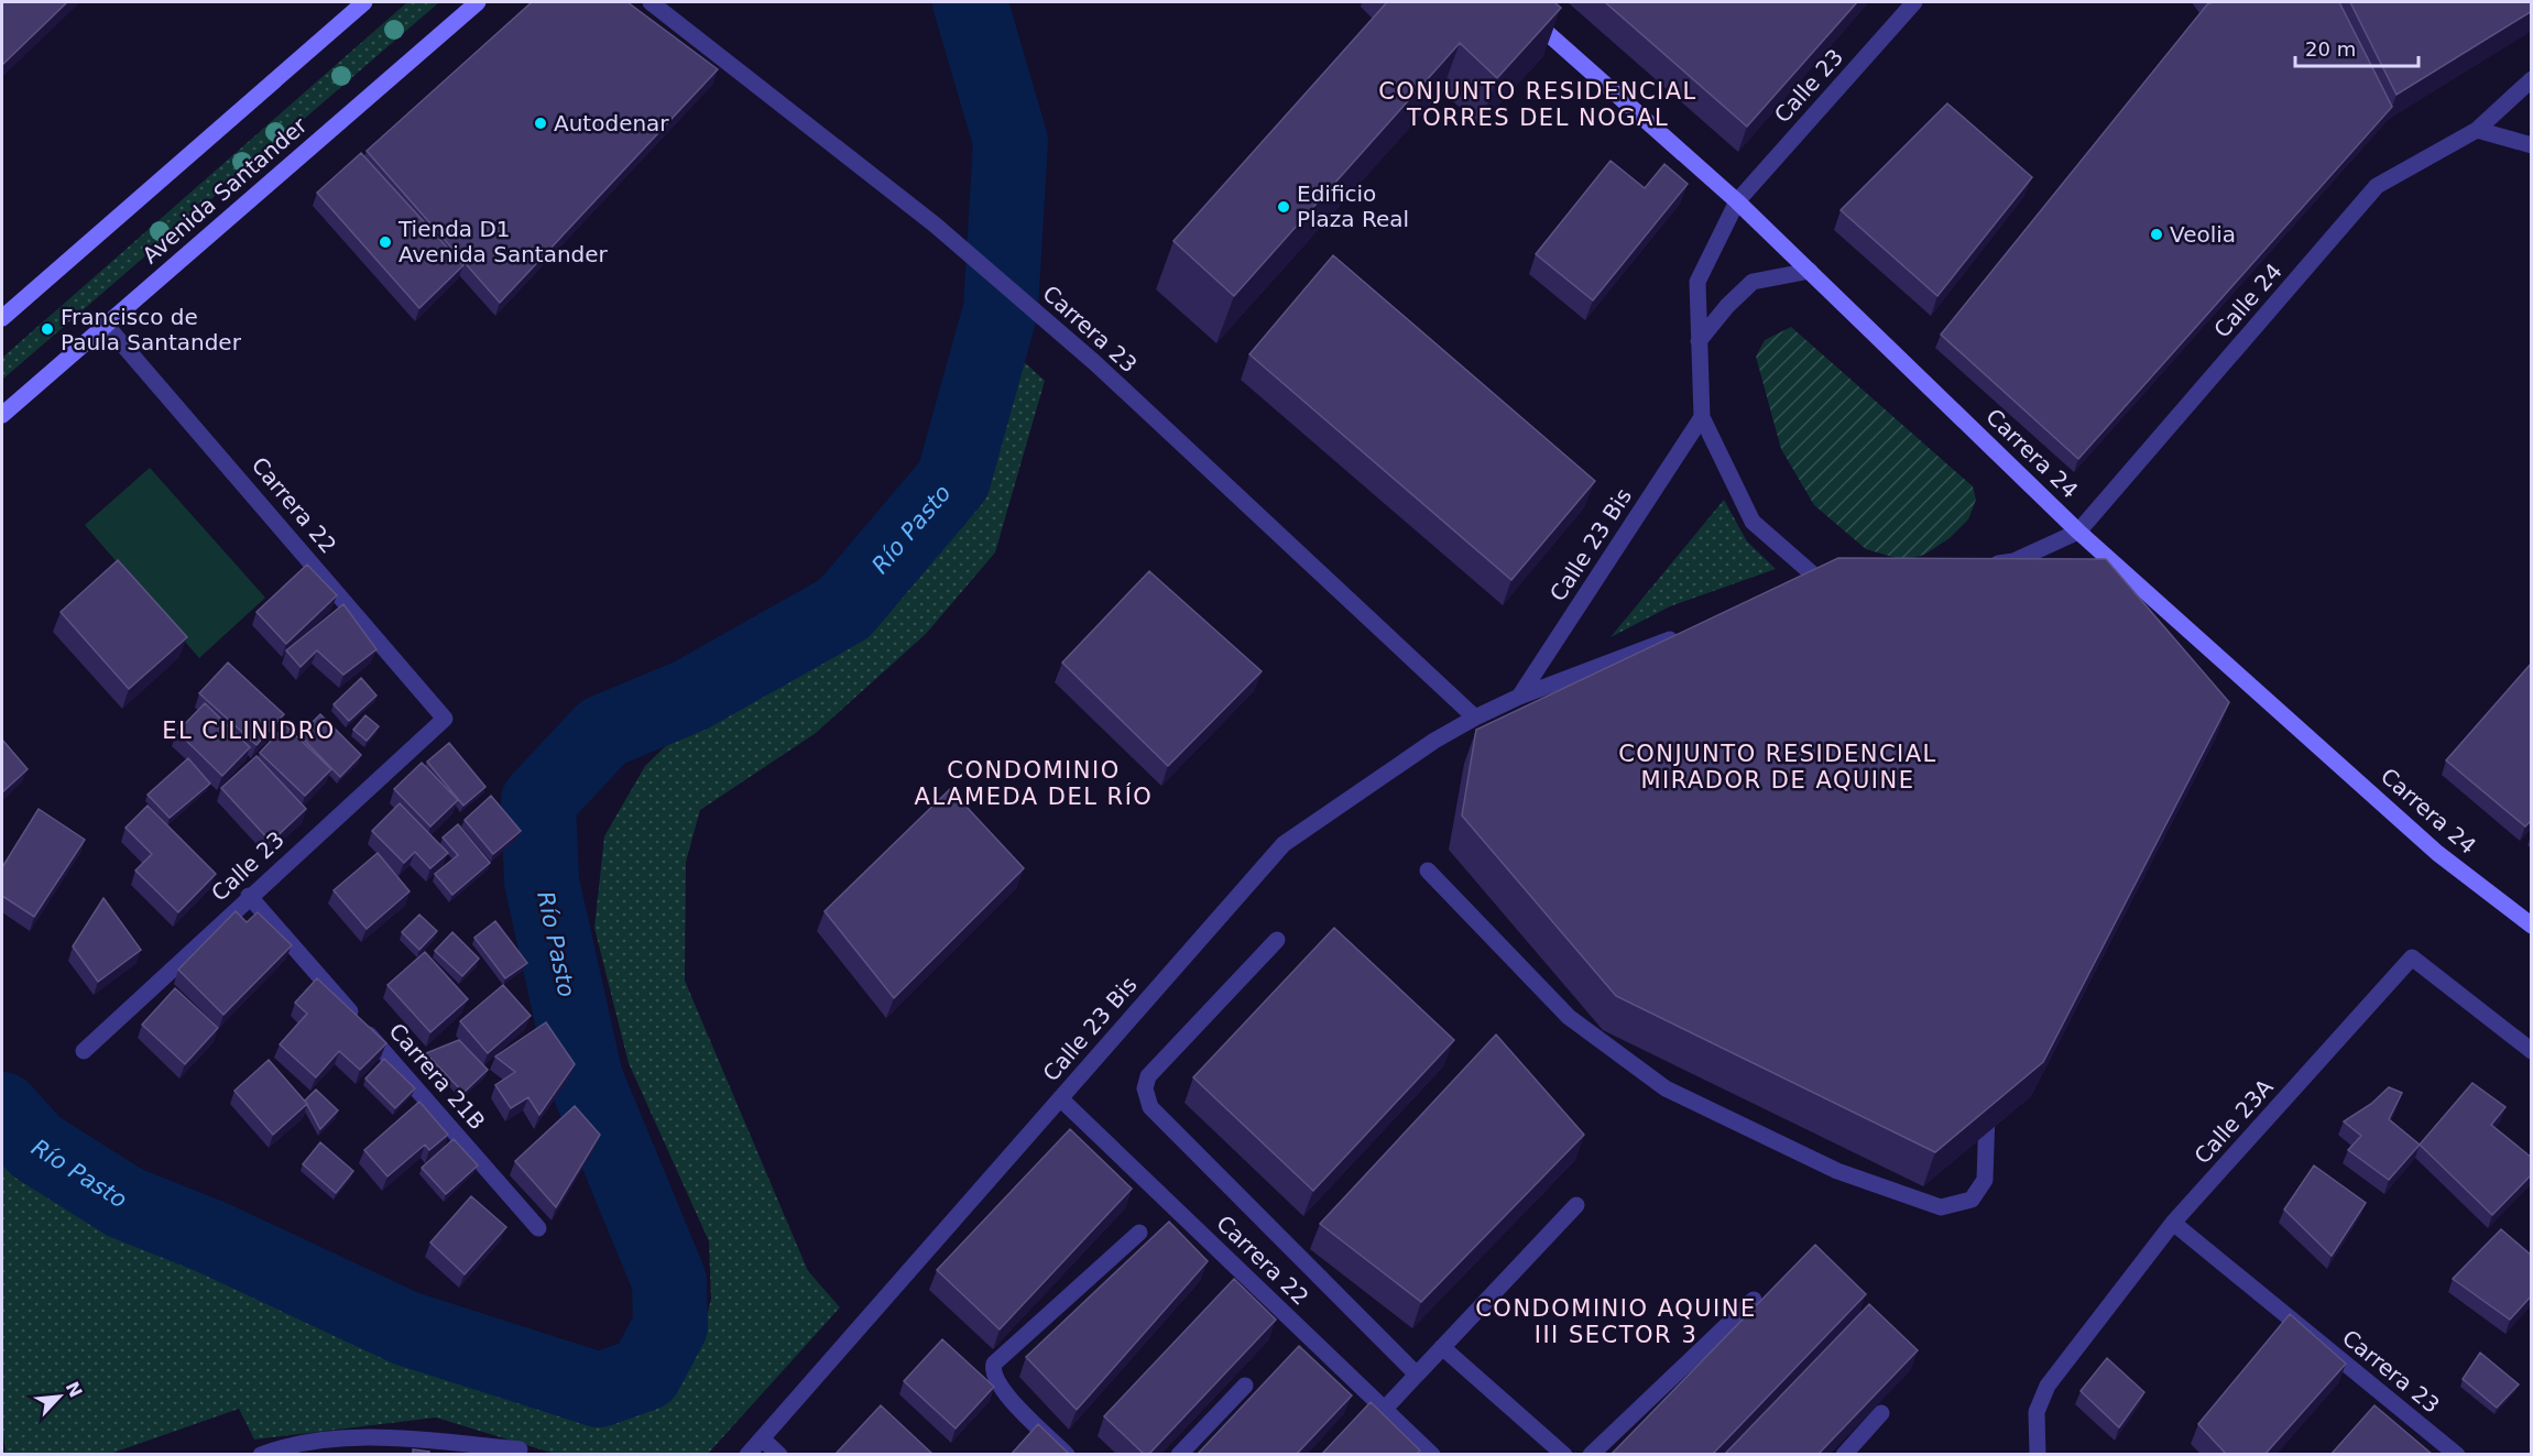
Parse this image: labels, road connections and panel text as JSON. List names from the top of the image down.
{
  "streets": {
    "street": [
      "Calle 23",
      "Avenida Santander",
      "Calle 24",
      "Carrera 23",
      "Carrera 24",
      "Carrera 22",
      "Calle 23 Bis",
      "Carrera 21B",
      "Calle 23A"
    ]
  },
  "crossings": [
    ["Calle 23", "Carrera 24"],
    ["Calle 23", "Carrera 22"],
    ["Calle 23", "Calle 23 Bis"],
    ["Calle 23", "Carrera 21B"],
    ["Avenida Santander", "Carrera 22"],
    ["Calle 24", "Carrera 24"],
    ["Carrera 23", "Calle 23 Bis"],
    ["Carrera 23", "Calle 23A"],
    ["Carrera 22", "Calle 23 Bis"]
  ],
  "districts": [
    "CONJUNTO RESIDENCIAL TORRES DEL NOGAL",
    "EL CILINIDRO",
    "CONJUNTO RESIDENCIAL MIRADOR DE AQUINE",
    "CONDOMINIO ALAMEDA DEL RÍO",
    "CONDOMINIO AQUINE III SECTOR 3"
  ],
  "water": ["Río Pasto"],
  "places": [
    "Autodenar",
    "Edificio Plaza Real",
    "Veolia",
    "Tienda D1 Avenida Santander",
    "Francisco de Paula Santander"
  ],
  "scale_bar": "20 m",
  "north": "top right"
}
